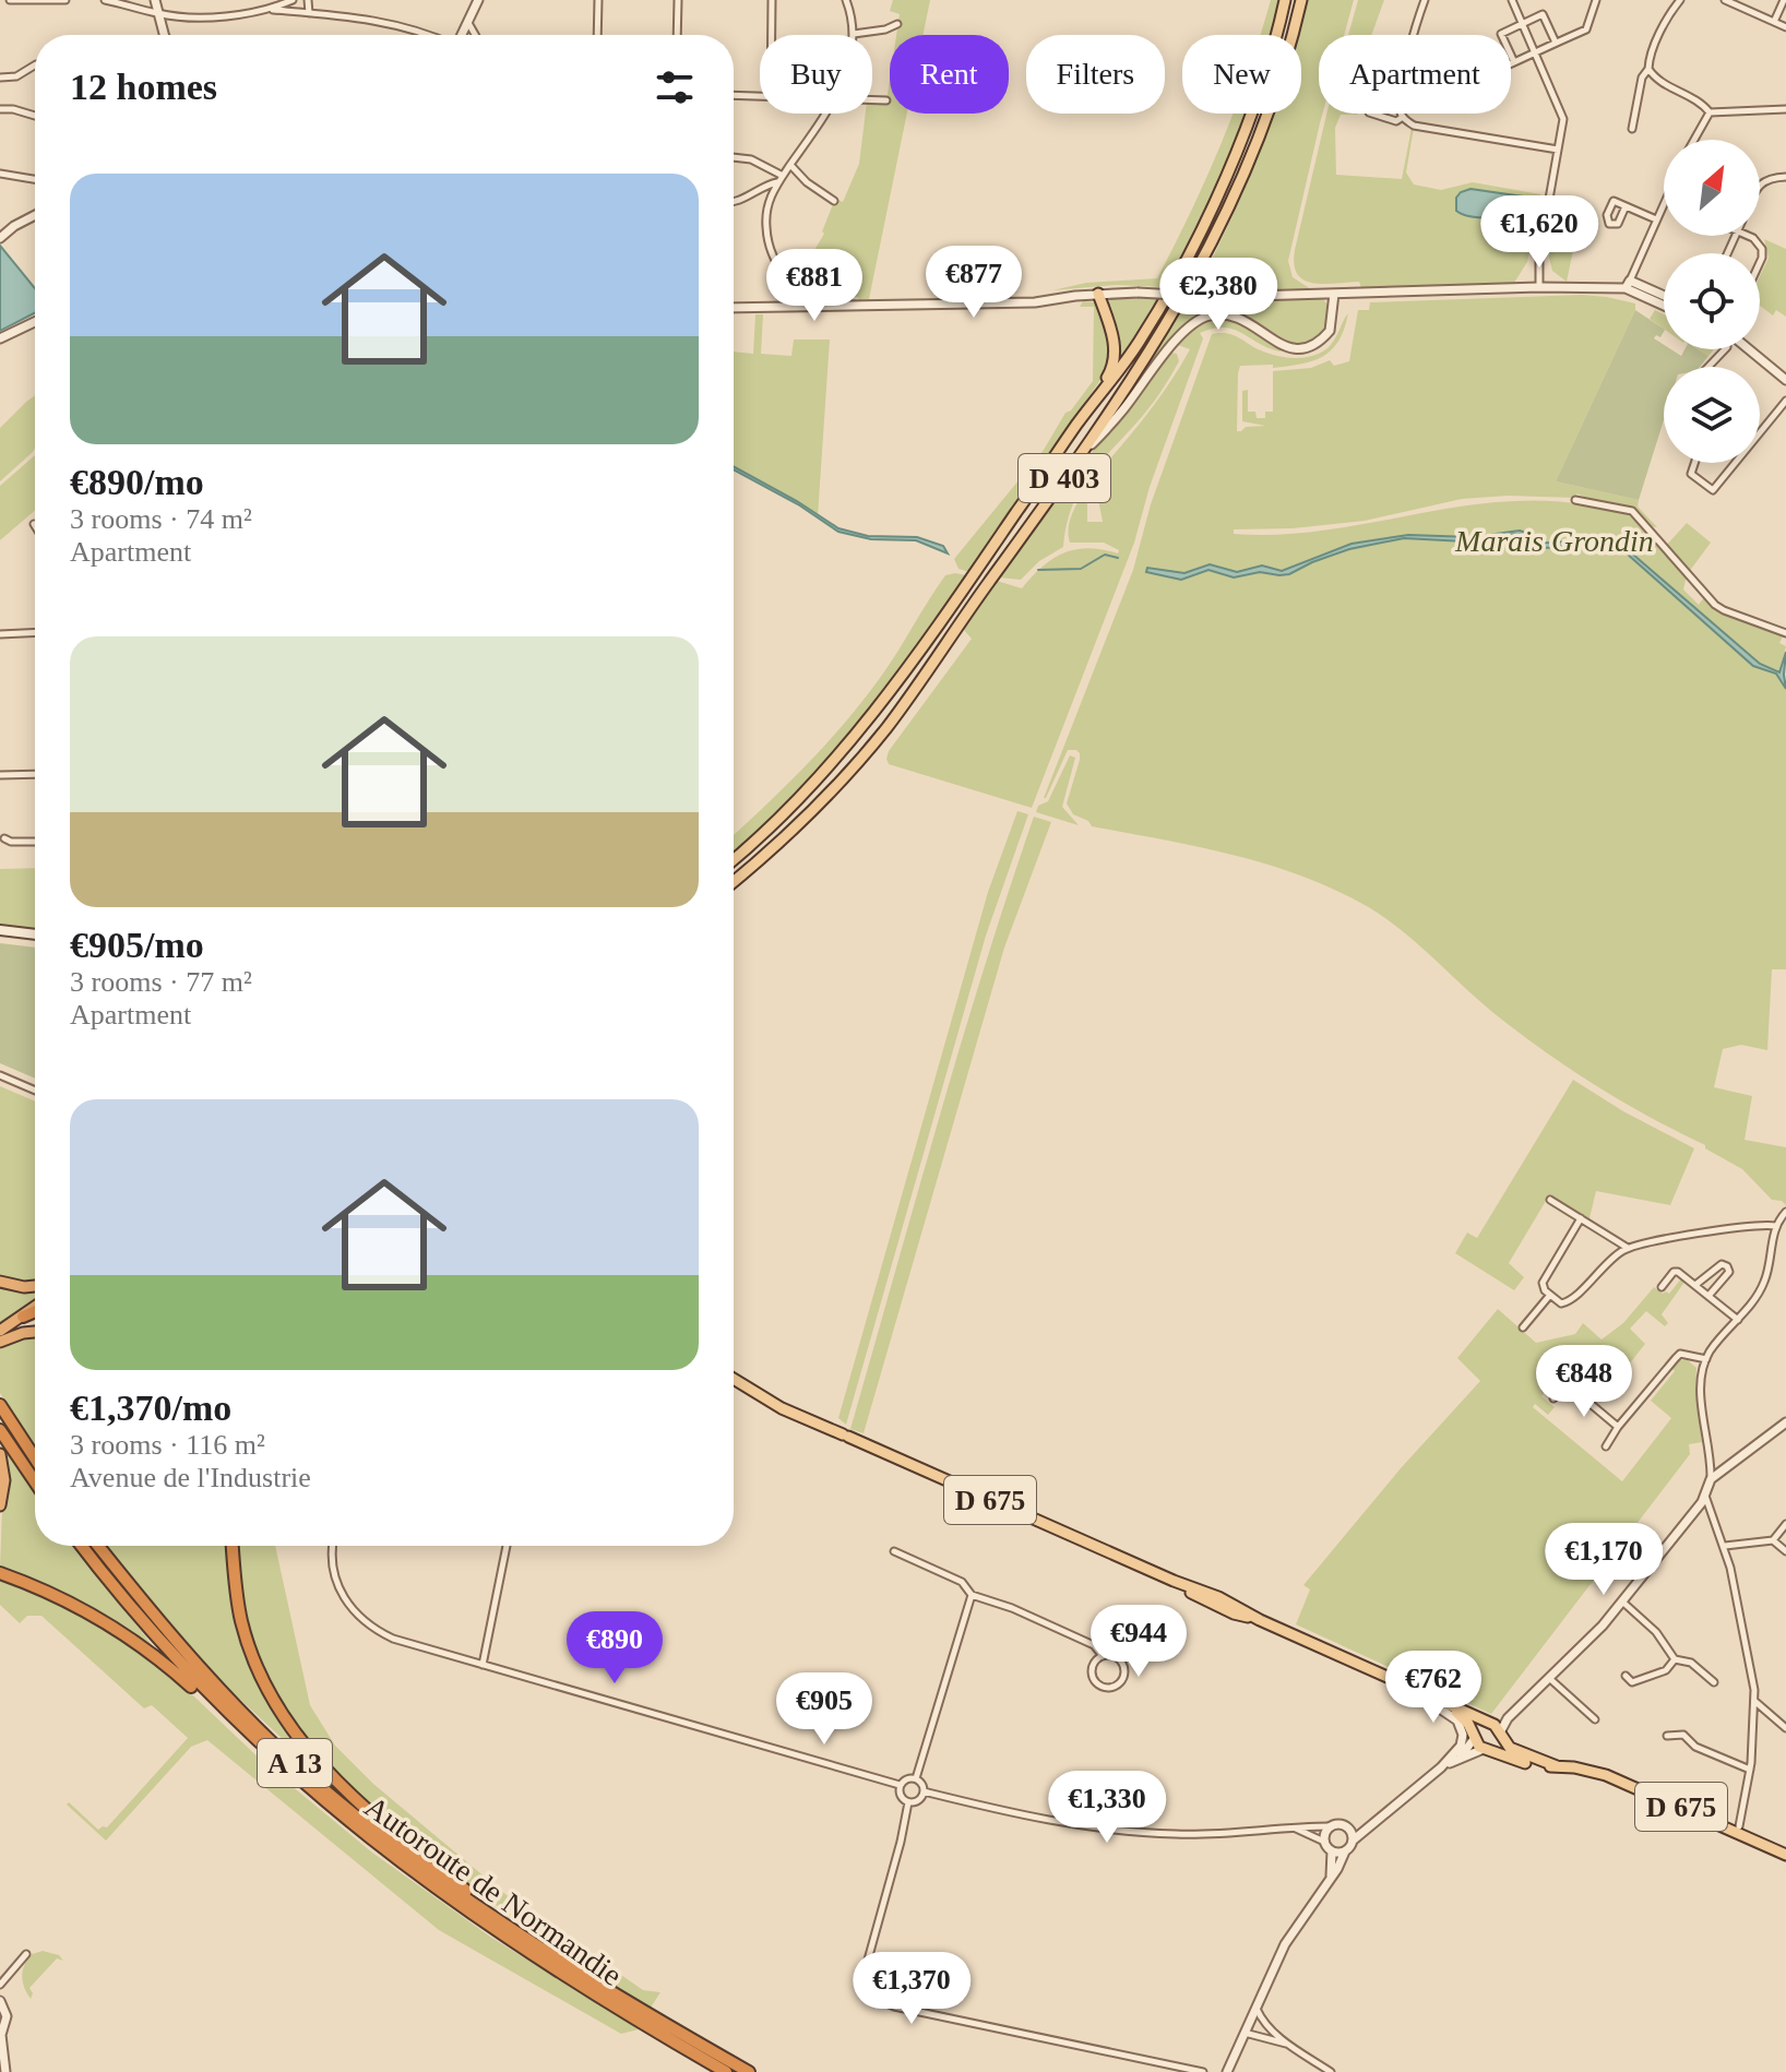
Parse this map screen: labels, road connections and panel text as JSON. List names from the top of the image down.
{
  "streets": {
    "highway": ["A 13", "Autoroute de Normandie"],
    "main road": ["D 403", "D 675"]
  },
  "crossings": [
    ["A 13", "Autoroute de Normandie"]
  ],
  "parks": ["Marais Grondin"],
  "north": "top right",
  "page": {
    "chip": [
      "Buy",
      "Rent",
      "Filters",
      "New",
      "Apartment"
    ],
    "heading": "12 homes",
    "list": [
      {
        "name": "€890/mo",
        "note": "3 rooms · 74 m² · Apartment"
      },
      {
        "name": "€905/mo",
        "note": "3 rooms · 77 m² · Apartment"
      },
      {
        "name": "€1,370/mo",
        "note": "3 rooms · 116 m² · Avenue de l'Industrie"
      }
    ],
    "price": [
      "€1,620",
      "€877",
      "€881",
      "€2,380",
      "€848",
      "€1,170",
      "€944",
      "€890",
      "€762",
      "€905",
      "€1,330",
      "€1,370"
    ]
  }
}
